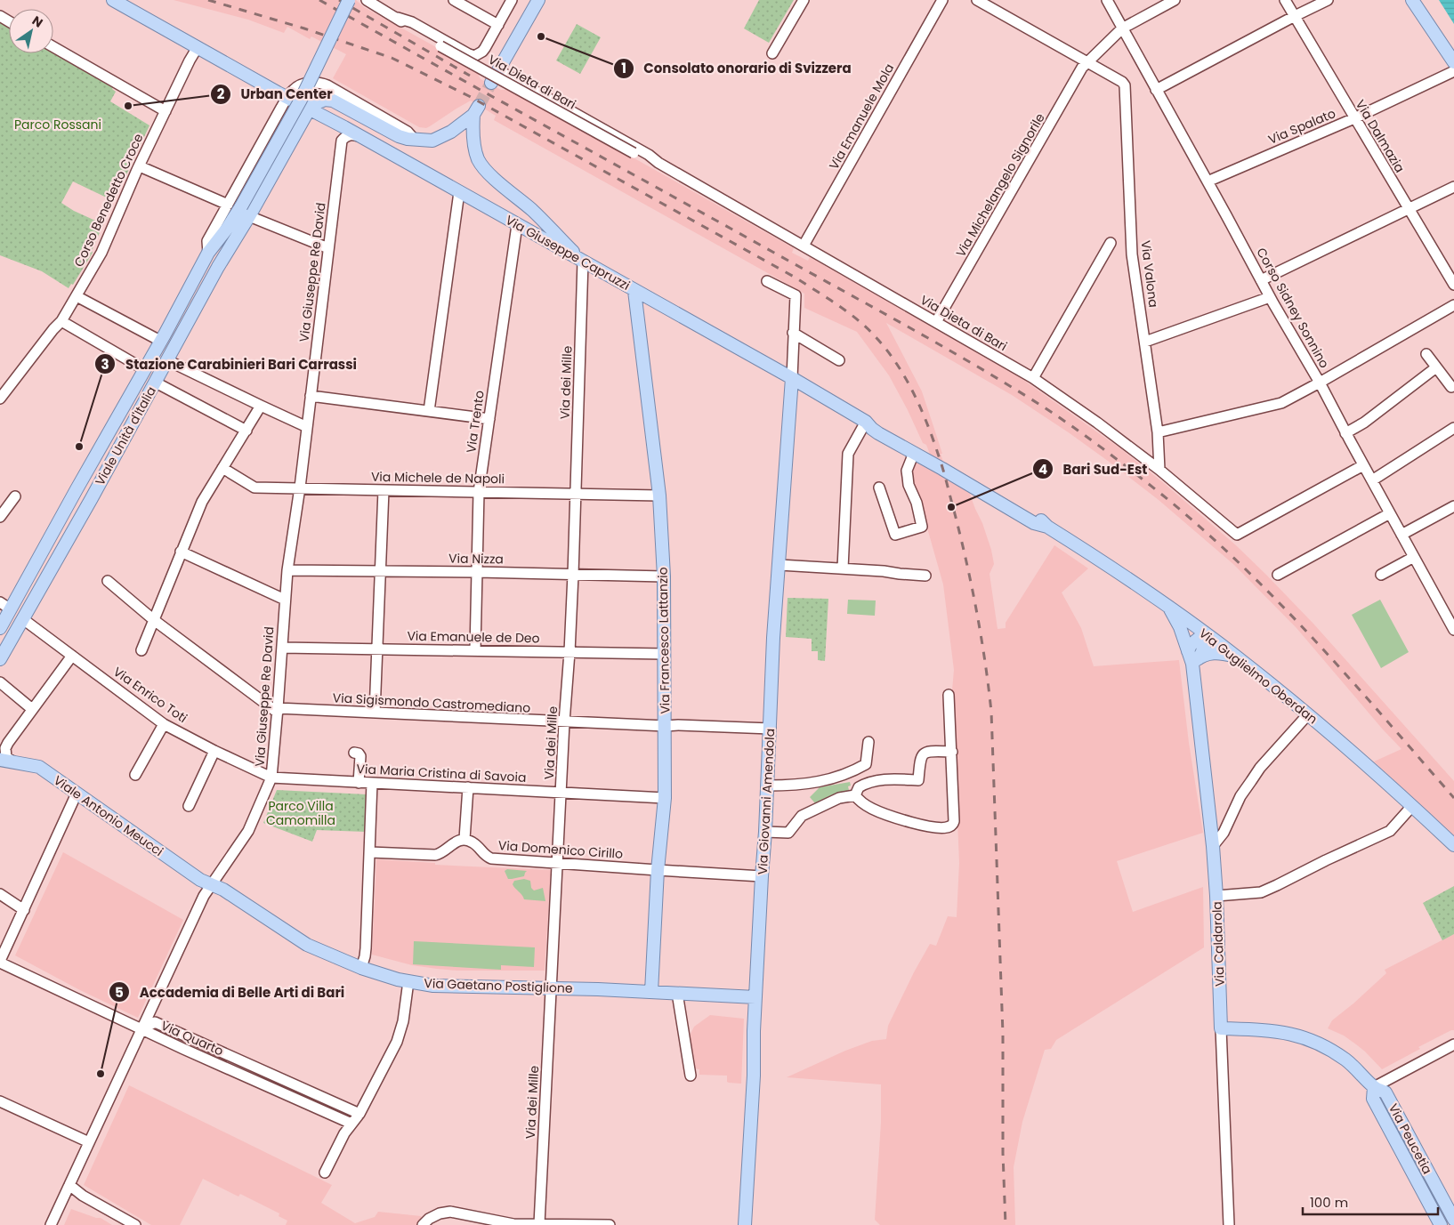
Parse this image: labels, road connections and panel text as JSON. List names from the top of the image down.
{
  "streets": {
    "main road": [
      "Via Giuseppe Capruzzi",
      "Viale Unità d'Italia",
      "Via Francesco Lattanzio",
      "Via Guglielmo Oberdan",
      "Via Giovanni Amendola",
      "Viale Antonio Meucci",
      "Via Caldarola",
      "Via Gaetano Postiglione",
      "Via Peucetia"
    ],
    "street": [
      "Via Dieta di Bari",
      "Via Emanuele Mola",
      "Via Spalato",
      "Via Dalmazia",
      "Via Michelangelo Signorile",
      "Corso Benedetto Croce",
      "Via Giuseppe Re David",
      "Via Valona",
      "Corso Sidney Sonnino",
      "Via dei Mille",
      "Via Trento",
      "Via Michele de Napoli",
      "Via Nizza",
      "Via Emanuele de Deo",
      "Via Enrico Toti",
      "Via Sigismondo Castromediano",
      "Via Maria Cristina di Savoia",
      "Via Domenico Cirillo",
      "Via Quarto"
    ]
  },
  "crossings": [
    ["Via Dieta di Bari", "Via Emanuele Mola"],
    ["Via Dieta di Bari", "Via Michelangelo Signorile"],
    ["Via Dieta di Bari", "Via Valona"],
    ["Via Dieta di Bari", "Corso Sidney Sonnino"],
    ["Via Spalato", "Via Dalmazia"],
    ["Via Spalato", "Corso Sidney Sonnino"],
    ["Via Michelangelo Signorile", "Via Valona"],
    ["Via Michelangelo Signorile", "Corso Sidney Sonnino"],
    ["Via Giuseppe Capruzzi", "Via Giuseppe Re David"],
    ["Via Giuseppe Capruzzi", "Via dei Mille"],
    ["Via Giuseppe Capruzzi", "Via Trento"],
    ["Via Giuseppe Capruzzi", "Viale Unità d'Italia"],
    ["Via Giuseppe Capruzzi", "Via Francesco Lattanzio"],
    ["Via Giuseppe Capruzzi", "Via Guglielmo Oberdan"],
    ["Via Giuseppe Capruzzi", "Via Giovanni Amendola"],
    ["Via Giuseppe Re David", "Via Michele de Napoli"],
    ["Via Giuseppe Re David", "Via Nizza"],
    ["Via Giuseppe Re David", "Via Emanuele de Deo"],
    ["Via Giuseppe Re David", "Via Enrico Toti"],
    ["Via Giuseppe Re David", "Via Sigismondo Castromediano"],
    ["Via Giuseppe Re David", "Via Maria Cristina di Savoia"],
    ["Via Giuseppe Re David", "Viale Antonio Meucci"],
    ["Via Giuseppe Re David", "Via Gaetano Postiglione"],
    ["Via Giuseppe Re David", "Via Quarto"],
    ["Via dei Mille", "Via Michele de Napoli"],
    ["Via dei Mille", "Via Nizza"],
    ["Via dei Mille", "Via Emanuele de Deo"],
    ["Via dei Mille", "Via Sigismondo Castromediano"],
    ["Via dei Mille", "Via Maria Cristina di Savoia"],
    ["Via dei Mille", "Via Domenico Cirillo"],
    ["Via dei Mille", "Via Gaetano Postiglione"],
    ["Via Trento", "Via Michele de Napoli"],
    ["Via Trento", "Via Nizza"],
    ["Via Trento", "Via Emanuele de Deo"],
    ["Viale Unità d'Italia", "Via Enrico Toti"],
    ["Via Michele de Napoli", "Via Francesco Lattanzio"],
    ["Via Nizza", "Via Francesco Lattanzio"],
    ["Via Emanuele de Deo", "Via Francesco Lattanzio"],
    ["Via Francesco Lattanzio", "Via Sigismondo Castromediano"],
    ["Via Francesco Lattanzio", "Via Maria Cristina di Savoia"],
    ["Via Francesco Lattanzio", "Via Domenico Cirillo"],
    ["Via Francesco Lattanzio", "Via Gaetano Postiglione"],
    ["Via Guglielmo Oberdan", "Via Giovanni Amendola"],
    ["Via Enrico Toti", "Via Maria Cristina di Savoia"],
    ["Via Sigismondo Castromediano", "Via Giovanni Amendola"],
    ["Via Giovanni Amendola", "Via Domenico Cirillo"],
    ["Via Giovanni Amendola", "Via Gaetano Postiglione"],
    ["Viale Antonio Meucci", "Via Gaetano Postiglione"],
    ["Via Caldarola", "Via Peucetia"]
  ],
  "parks": ["Parco Rossani", "Parco Villa Camomilla"],
  "places": [
    "Consolato onorario di Svizzera",
    "Urban Center",
    "Stazione Carabinieri Bari Carrassi",
    "Bari Sud-Est",
    "Accademia di Belle Arti di Bari"
  ],
  "scale_bar": "100 m",
  "north": "top right"
}
